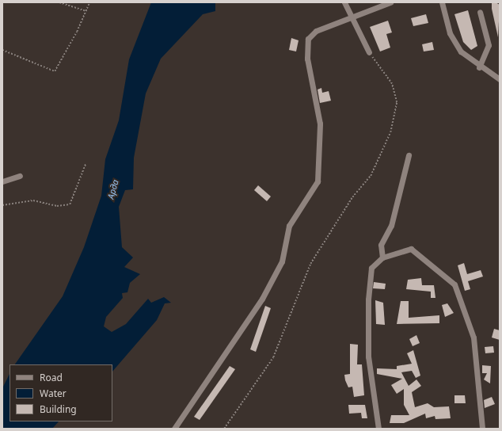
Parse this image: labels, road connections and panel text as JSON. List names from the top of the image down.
{
  "water": ["Арда"],
  "legend": ["Road", "Water", "Building"]
}
